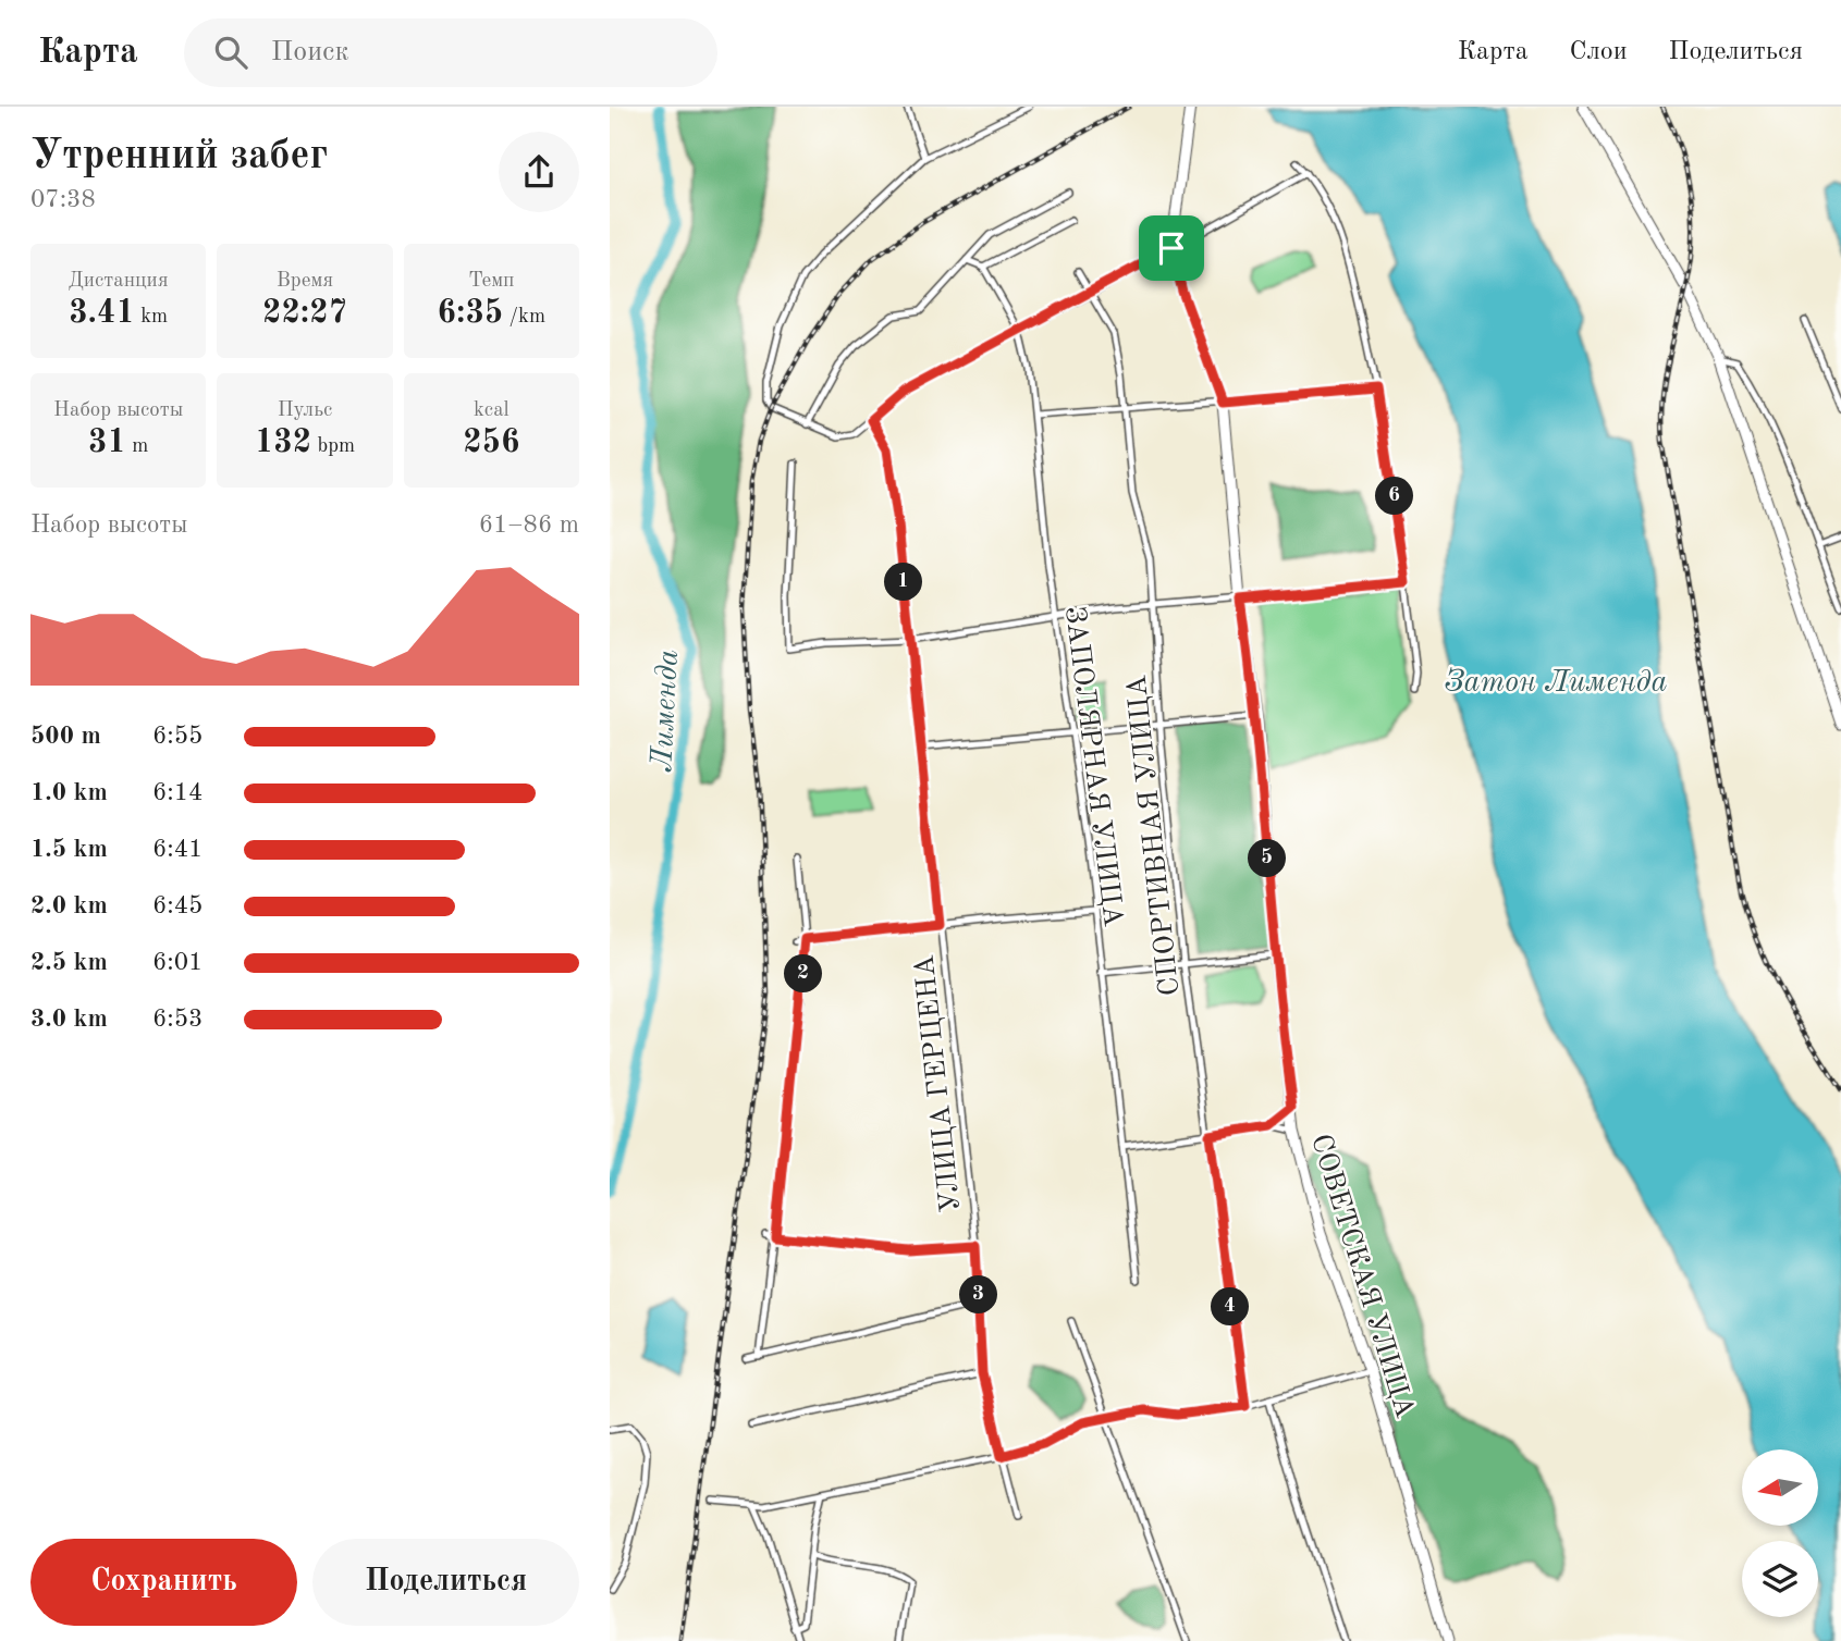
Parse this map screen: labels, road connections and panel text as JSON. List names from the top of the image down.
{
  "streets": {
    "main road": ["СОВЕТСКАЯ УЛИЦА"],
    "street": ["ЗАПОЛЯРНАЯ УЛИЦА", "СПОРТИВНАЯ УЛИЦА", "УЛИЦА ГЕРЦЕНА"]
  },
  "water": ["Затон Лименда", "Лименда"],
  "north": "left",
  "page": {
    "header": "Карта",
    "search": "Поиск",
    "nav": ["Карта", "Слои", "Поделиться"],
    "heading": ["Утренний забег", "07:38"],
    "stats": [
      ["Дистанция", "3.41 km"],
      ["Время", "22:27"],
      ["Темп", "6:35 /km"],
      ["Набор высоты", "31 m"],
      ["Пульс", "132 bpm"],
      ["kcal", "256"]
    ],
    "pins": [
      "6",
      "1",
      "5",
      "2",
      "3",
      "4"
    ],
    "chart": ["Набор высоты", "61–86 m"],
    "list": [
      {
        "name": "500 m",
        "note": "6:55"
      },
      {
        "name": "1.0 km",
        "note": "6:14"
      },
      {
        "name": "1.5 km",
        "note": "6:41"
      },
      {
        "name": "2.0 km",
        "note": "6:45"
      },
      {
        "name": "2.5 km",
        "note": "6:01"
      },
      {
        "name": "3.0 km",
        "note": "6:53"
      }
    ],
    "buttons": ["Сохранить", "Поделиться"]
  }
}
